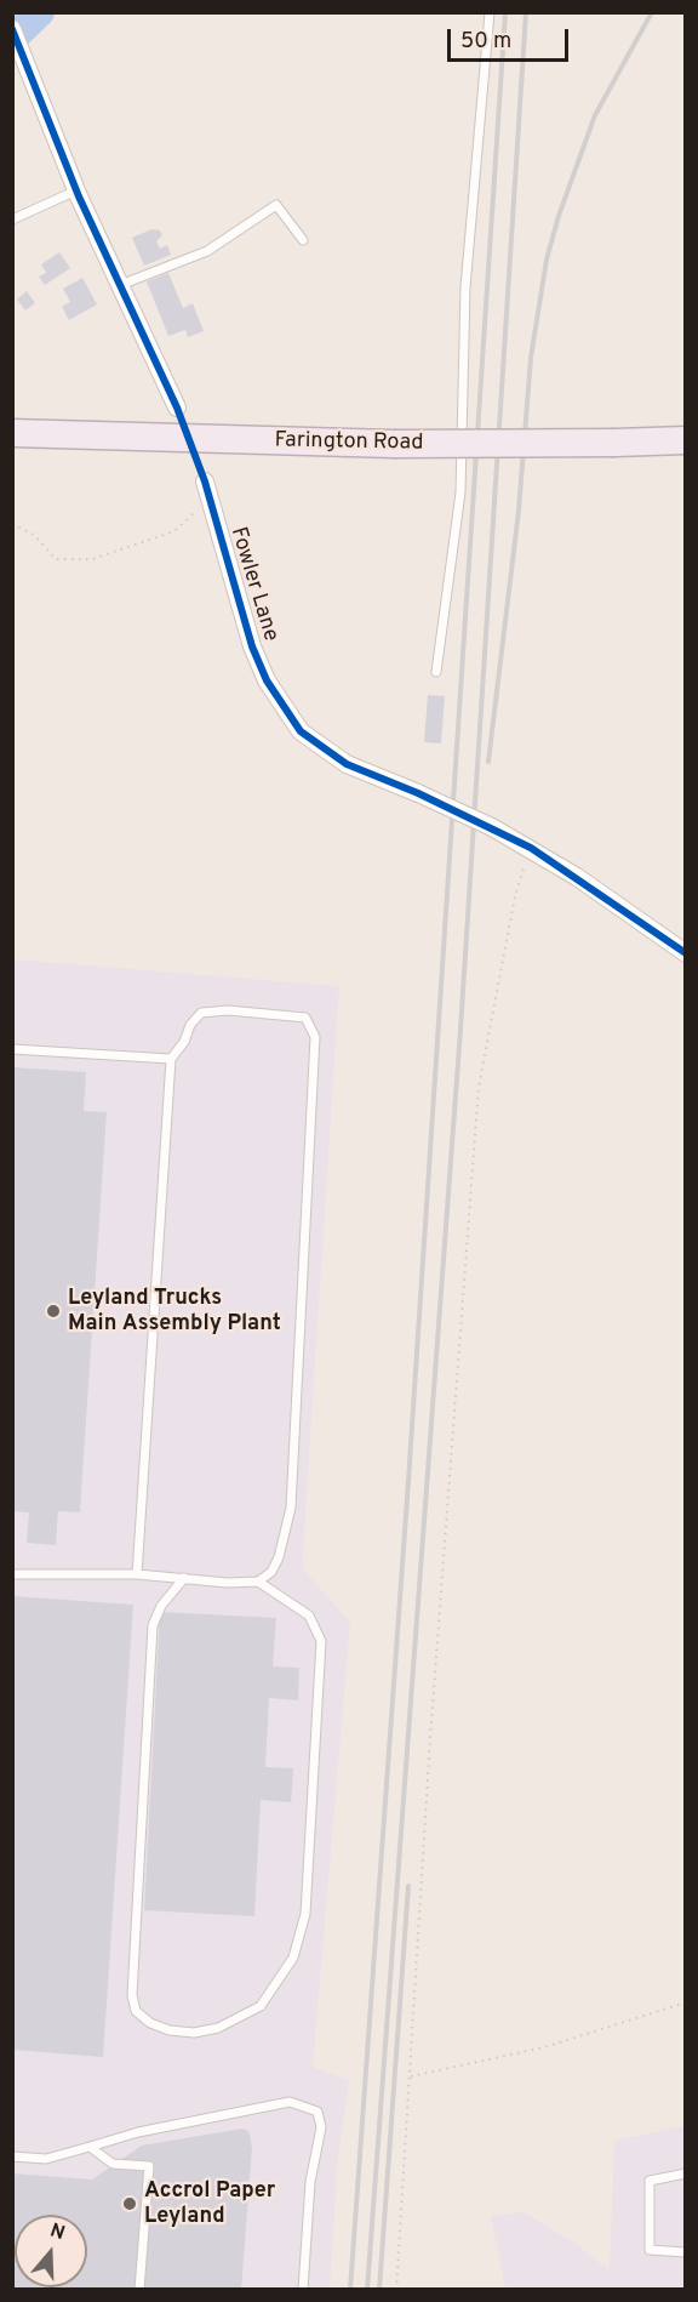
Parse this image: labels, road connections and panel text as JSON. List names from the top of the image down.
{
  "streets": {
    "highway": ["Farington Road"],
    "street": ["Fowler Lane"]
  },
  "places": ["Leyland Trucks Main Assembly Plant", "Accrol Paper Leyland"],
  "scale_bar": "50 m",
  "north": "top"
}
